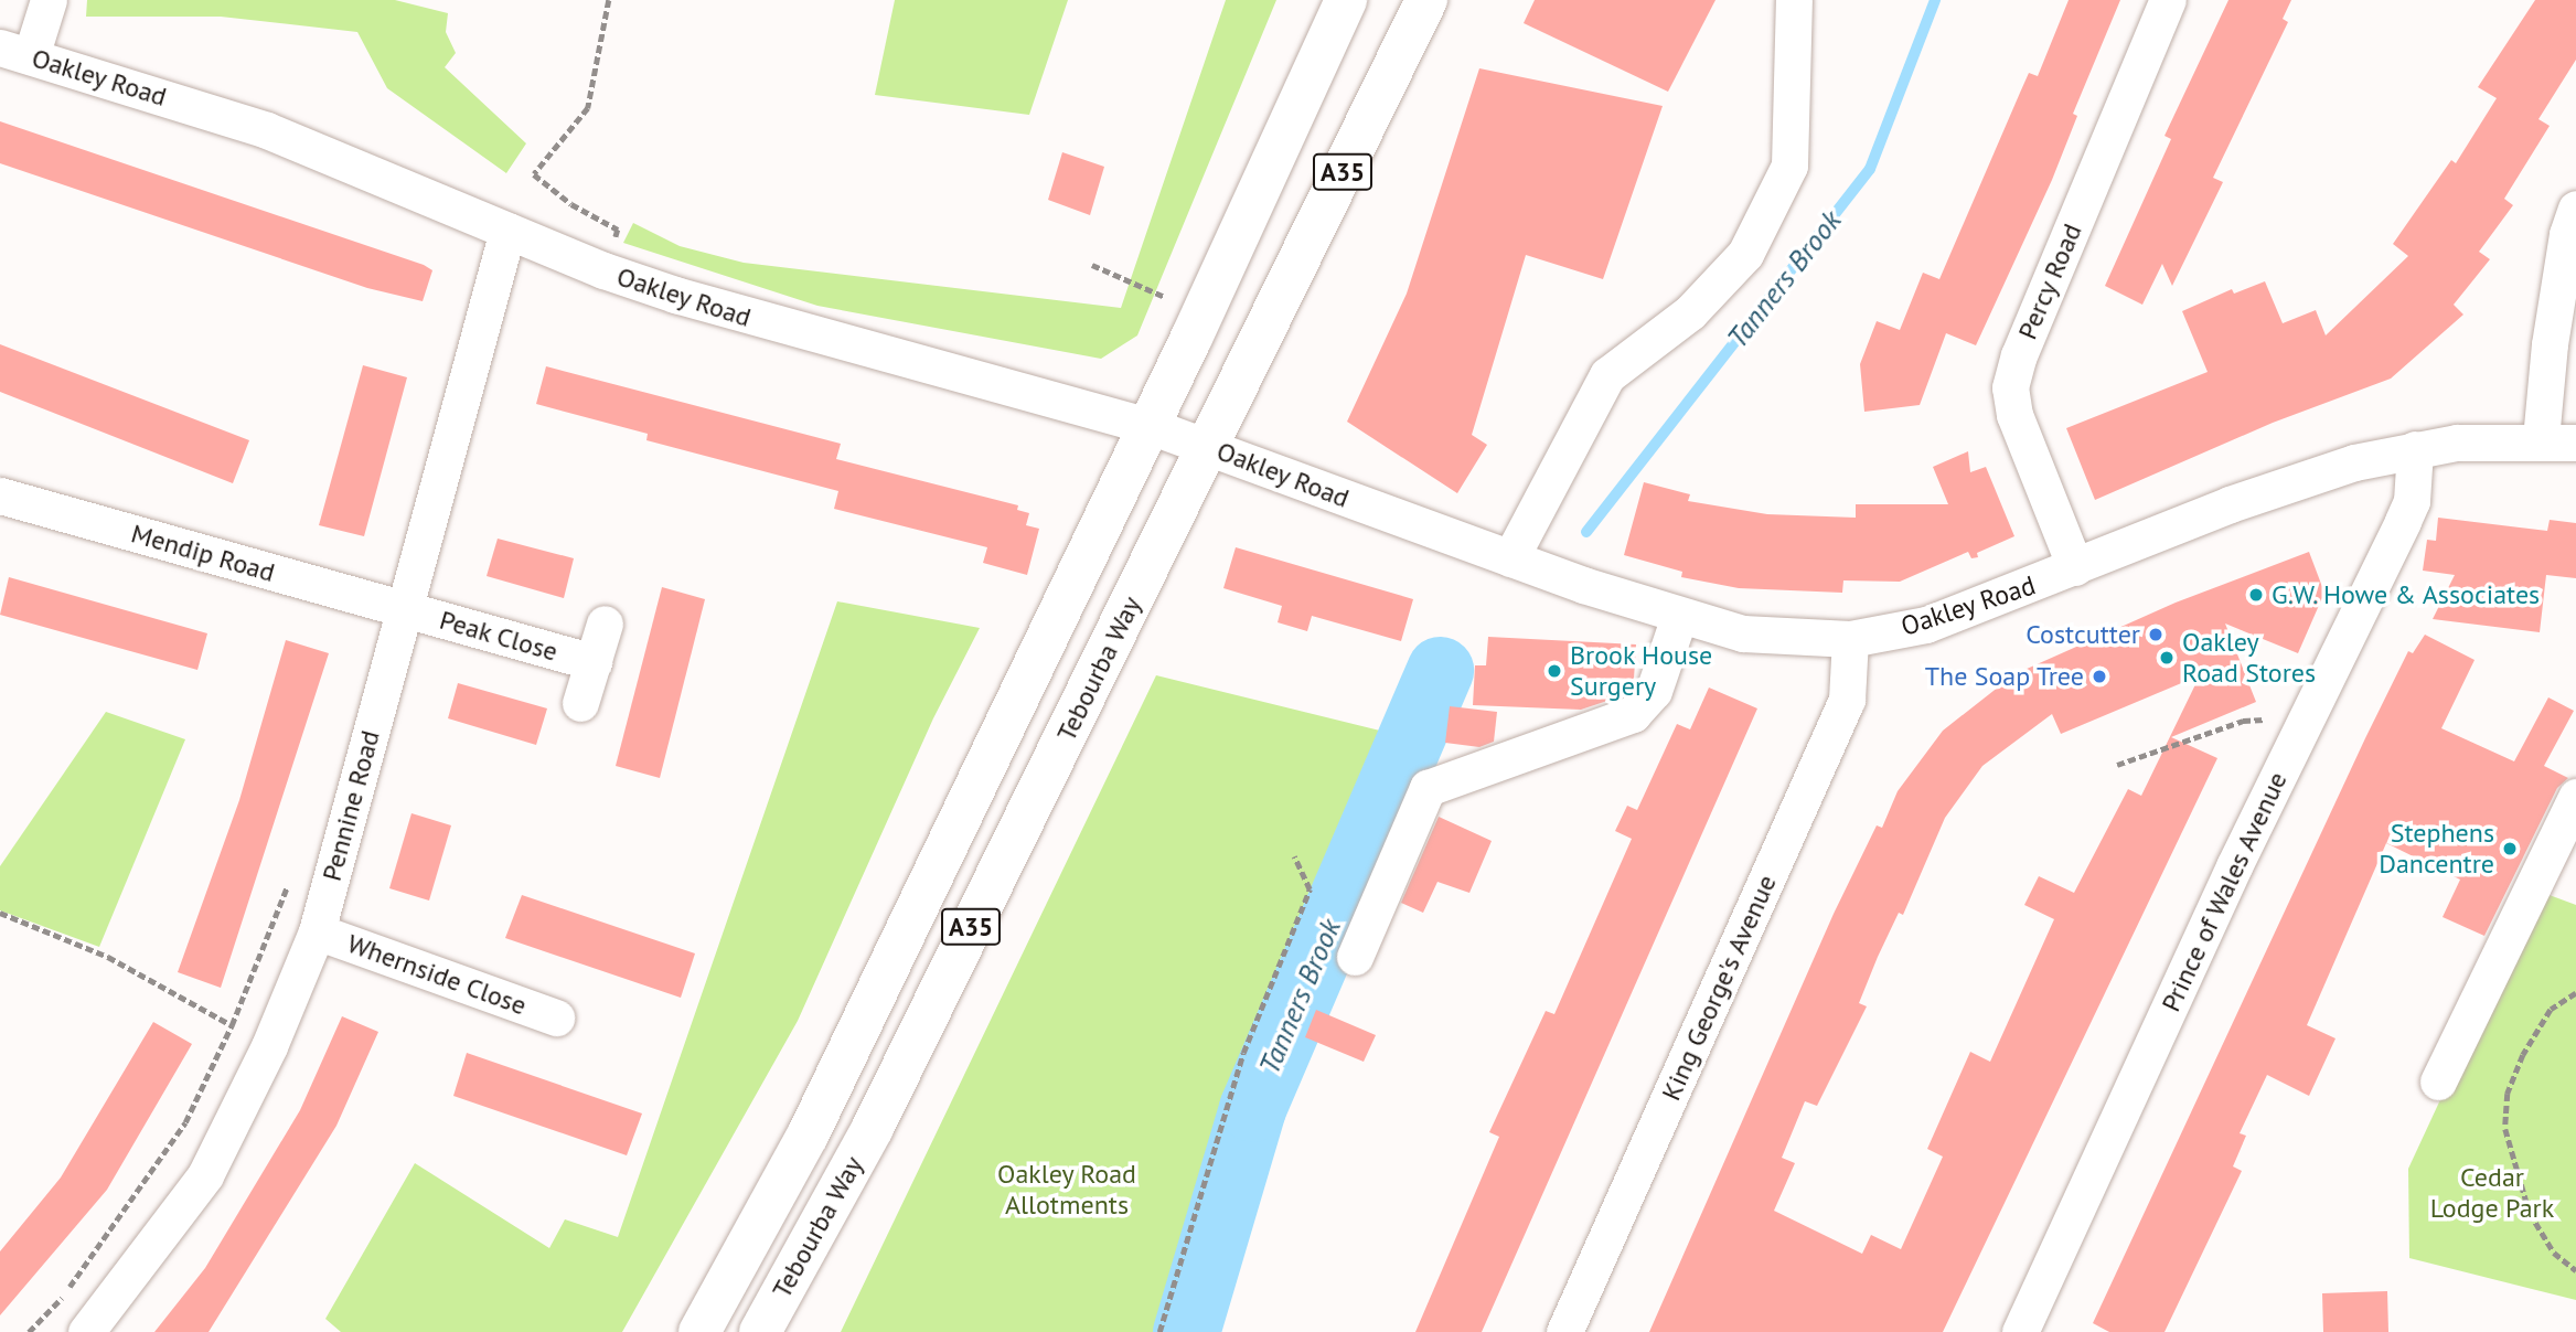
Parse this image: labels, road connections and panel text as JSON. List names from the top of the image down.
{
  "streets": {
    "main road": ["A35", "Tebourba Way"],
    "street": [
      "Oakley Road",
      "Percy Road",
      "Mendip Road",
      "Peak Close",
      "Pennine Road",
      "Prince of Wales Avenue",
      "Whernside Close",
      "King George's Avenue"
    ]
  },
  "crossings": [
    ["Oakley Road", "Percy Road"],
    ["Oakley Road", "Tebourba Way"],
    ["Oakley Road", "Pennine Road"],
    ["Oakley Road", "Prince of Wales Avenue"],
    ["Oakley Road", "King George's Avenue"],
    ["Mendip Road", "Peak Close"],
    ["Mendip Road", "Pennine Road"],
    ["Peak Close", "Pennine Road"],
    ["Pennine Road", "Whernside Close"]
  ],
  "water": ["Tanners Brook"],
  "parks": ["Oakley Road Allotments", "Cedar Lodge Park"],
  "places": [
    "G.W. Howe & Associates",
    "Costcutter",
    "Oakley Road Stores",
    "Brook House Surgery",
    "The Soap Tree",
    "Stephens Dancentre"
  ]
}
